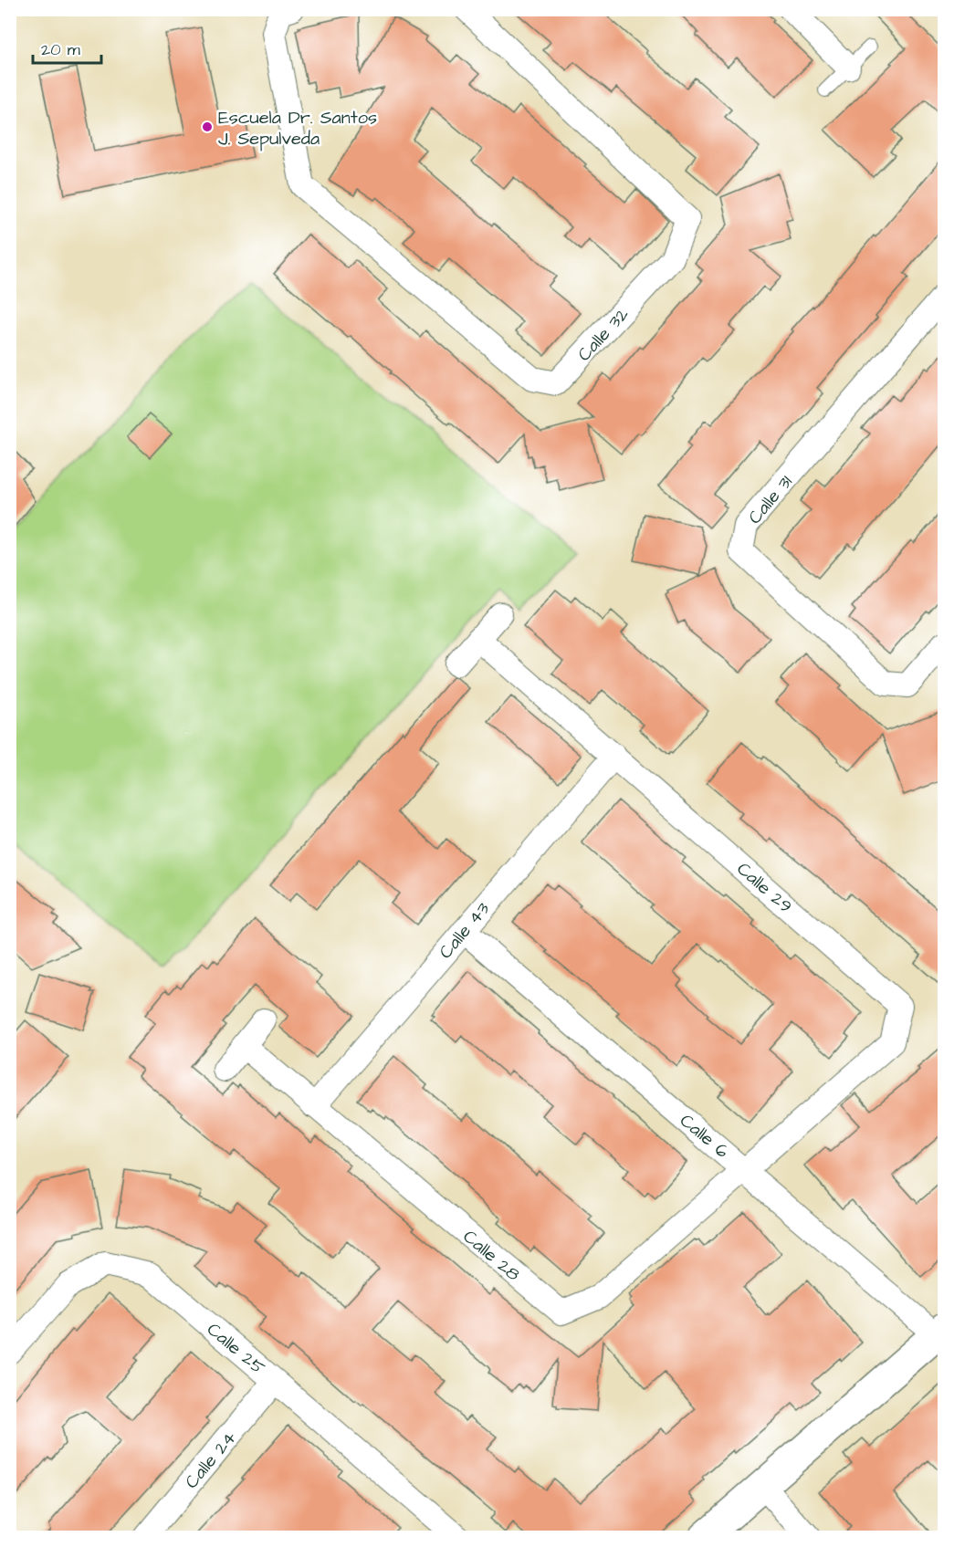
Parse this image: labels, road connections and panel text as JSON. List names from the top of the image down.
{
  "streets": {
    "street": [
      "Calle 32",
      "Calle 31",
      "Calle 29",
      "Calle 43",
      "Calle 6",
      "Calle 28",
      "Calle 25",
      "Calle 24"
    ]
  },
  "crossings": [
    ["Calle 29", "Calle 43"],
    ["Calle 29", "Calle 6"],
    ["Calle 29", "Calle 28"],
    ["Calle 43", "Calle 6"],
    ["Calle 43", "Calle 28"],
    ["Calle 6", "Calle 28"],
    ["Calle 25", "Calle 24"]
  ],
  "places": ["Escuela Dr. Santos J. Sepulveda"],
  "scale_bar": "20 m"
}
